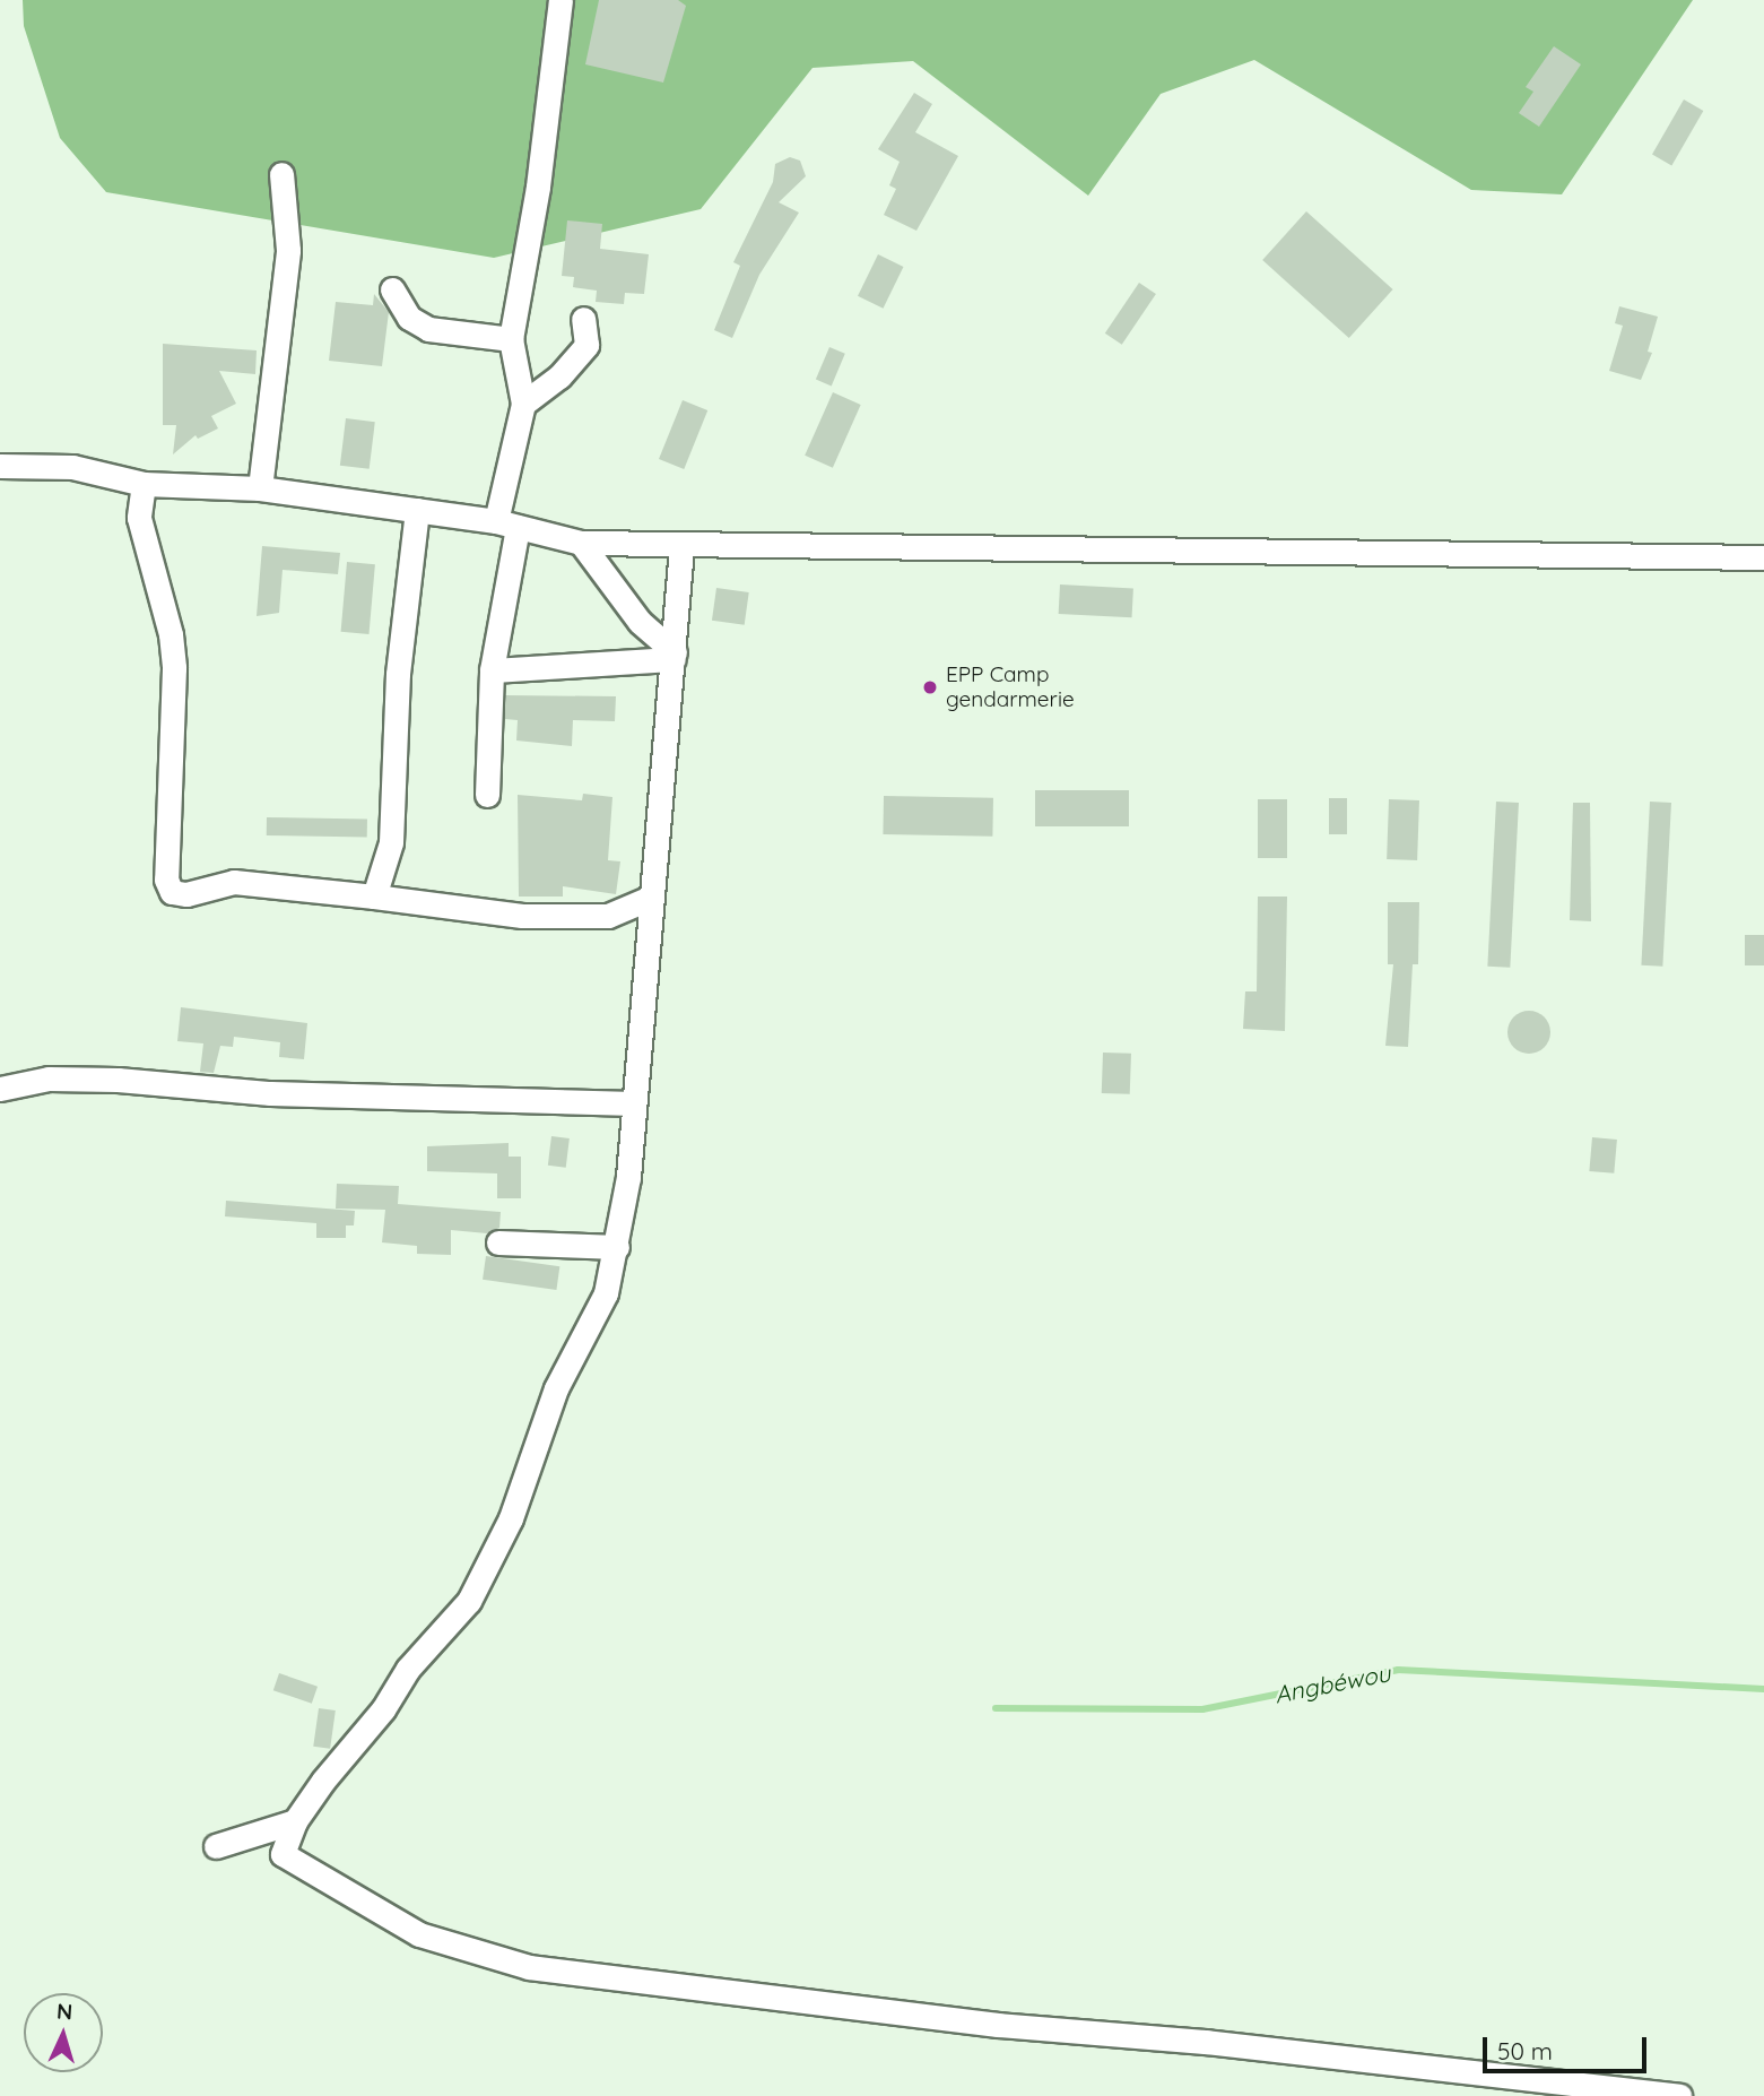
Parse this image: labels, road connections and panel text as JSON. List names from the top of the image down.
{
  "water": ["Angbéwou"],
  "places": ["EPP Camp gendarmerie"],
  "scale_bar": "50 m",
  "north": "top"
}
